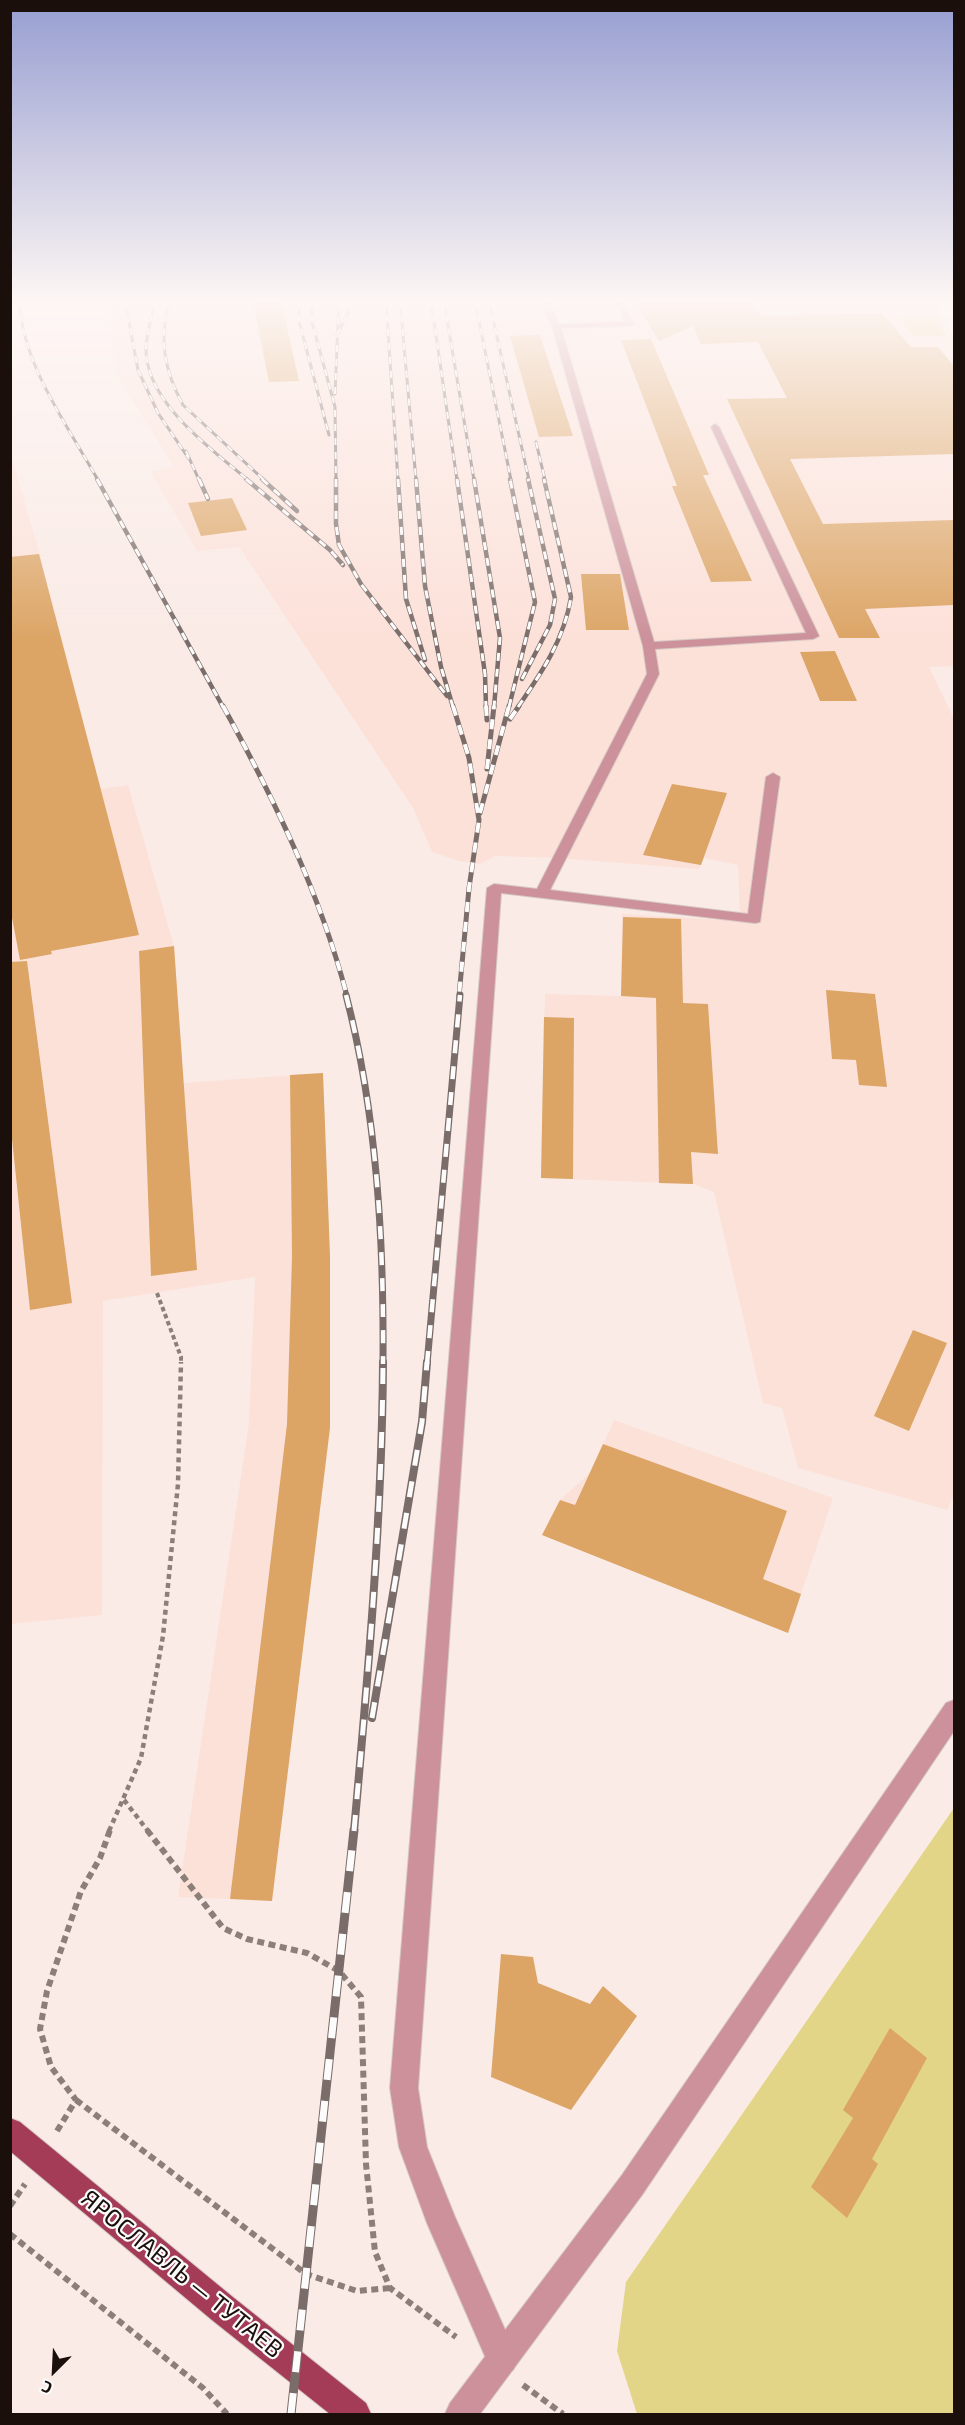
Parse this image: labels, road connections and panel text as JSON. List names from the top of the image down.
{
  "streets": {
    "main road": ["ЯРОСЛАВЛЬ — ТУТАЕВ"]
  },
  "north": "bottom left"
}
